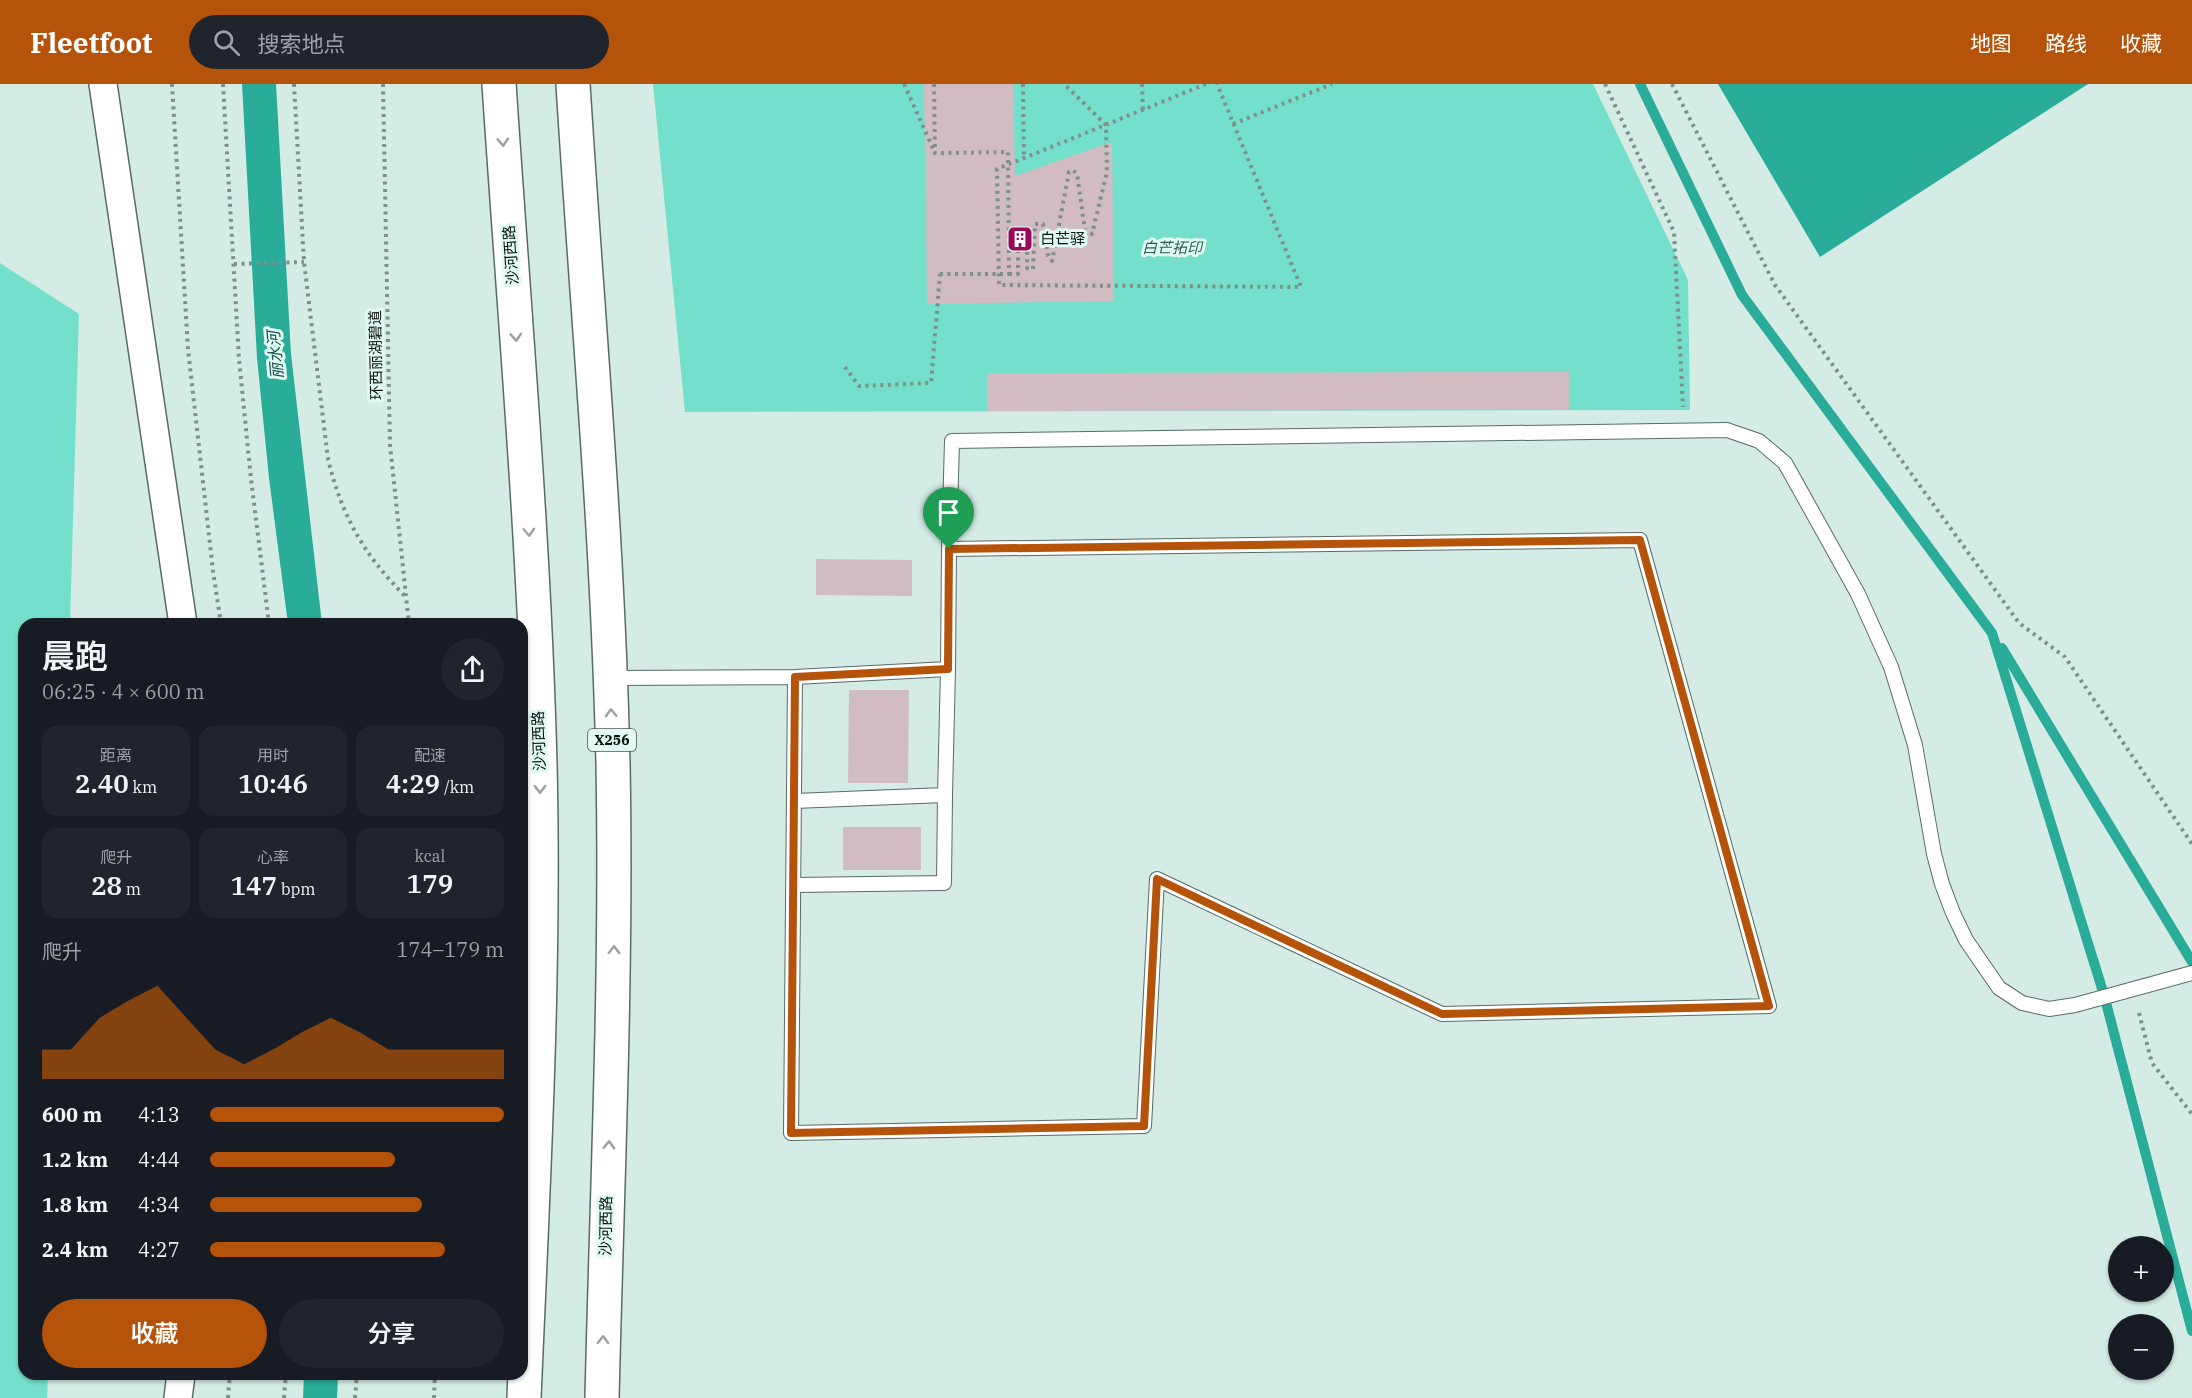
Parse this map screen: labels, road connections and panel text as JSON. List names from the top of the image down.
{
  "streets": {
    "main road": ["沙河西路", "X256"],
    "path": ["环西丽湖碧道"]
  },
  "water": ["丽水河"],
  "parks": ["白芒拓印"],
  "places": {
    "building": ["白芒驿"]
  },
  "page": {
    "header": "Fleetfoot",
    "search": "搜索地点",
    "nav": ["地图", "路线", "收藏"],
    "heading": ["晨跑", "06:25 · 4 × 600 m"],
    "stats": [
      ["距离", "2.40 km"],
      ["用时", "10:46"],
      ["配速", "4:29 /km"],
      ["爬升", "28 m"],
      ["心率", "147 bpm"],
      ["kcal", "179"]
    ],
    "chart": ["爬升", "174–179 m"],
    "list": [
      {
        "name": "600 m",
        "note": "4:13"
      },
      {
        "name": "1.2 km",
        "note": "4:44"
      },
      {
        "name": "1.8 km",
        "note": "4:34"
      },
      {
        "name": "2.4 km",
        "note": "4:27"
      }
    ],
    "map_buttons": ["+", "−"],
    "buttons": ["收藏", "分享"]
  }
}
